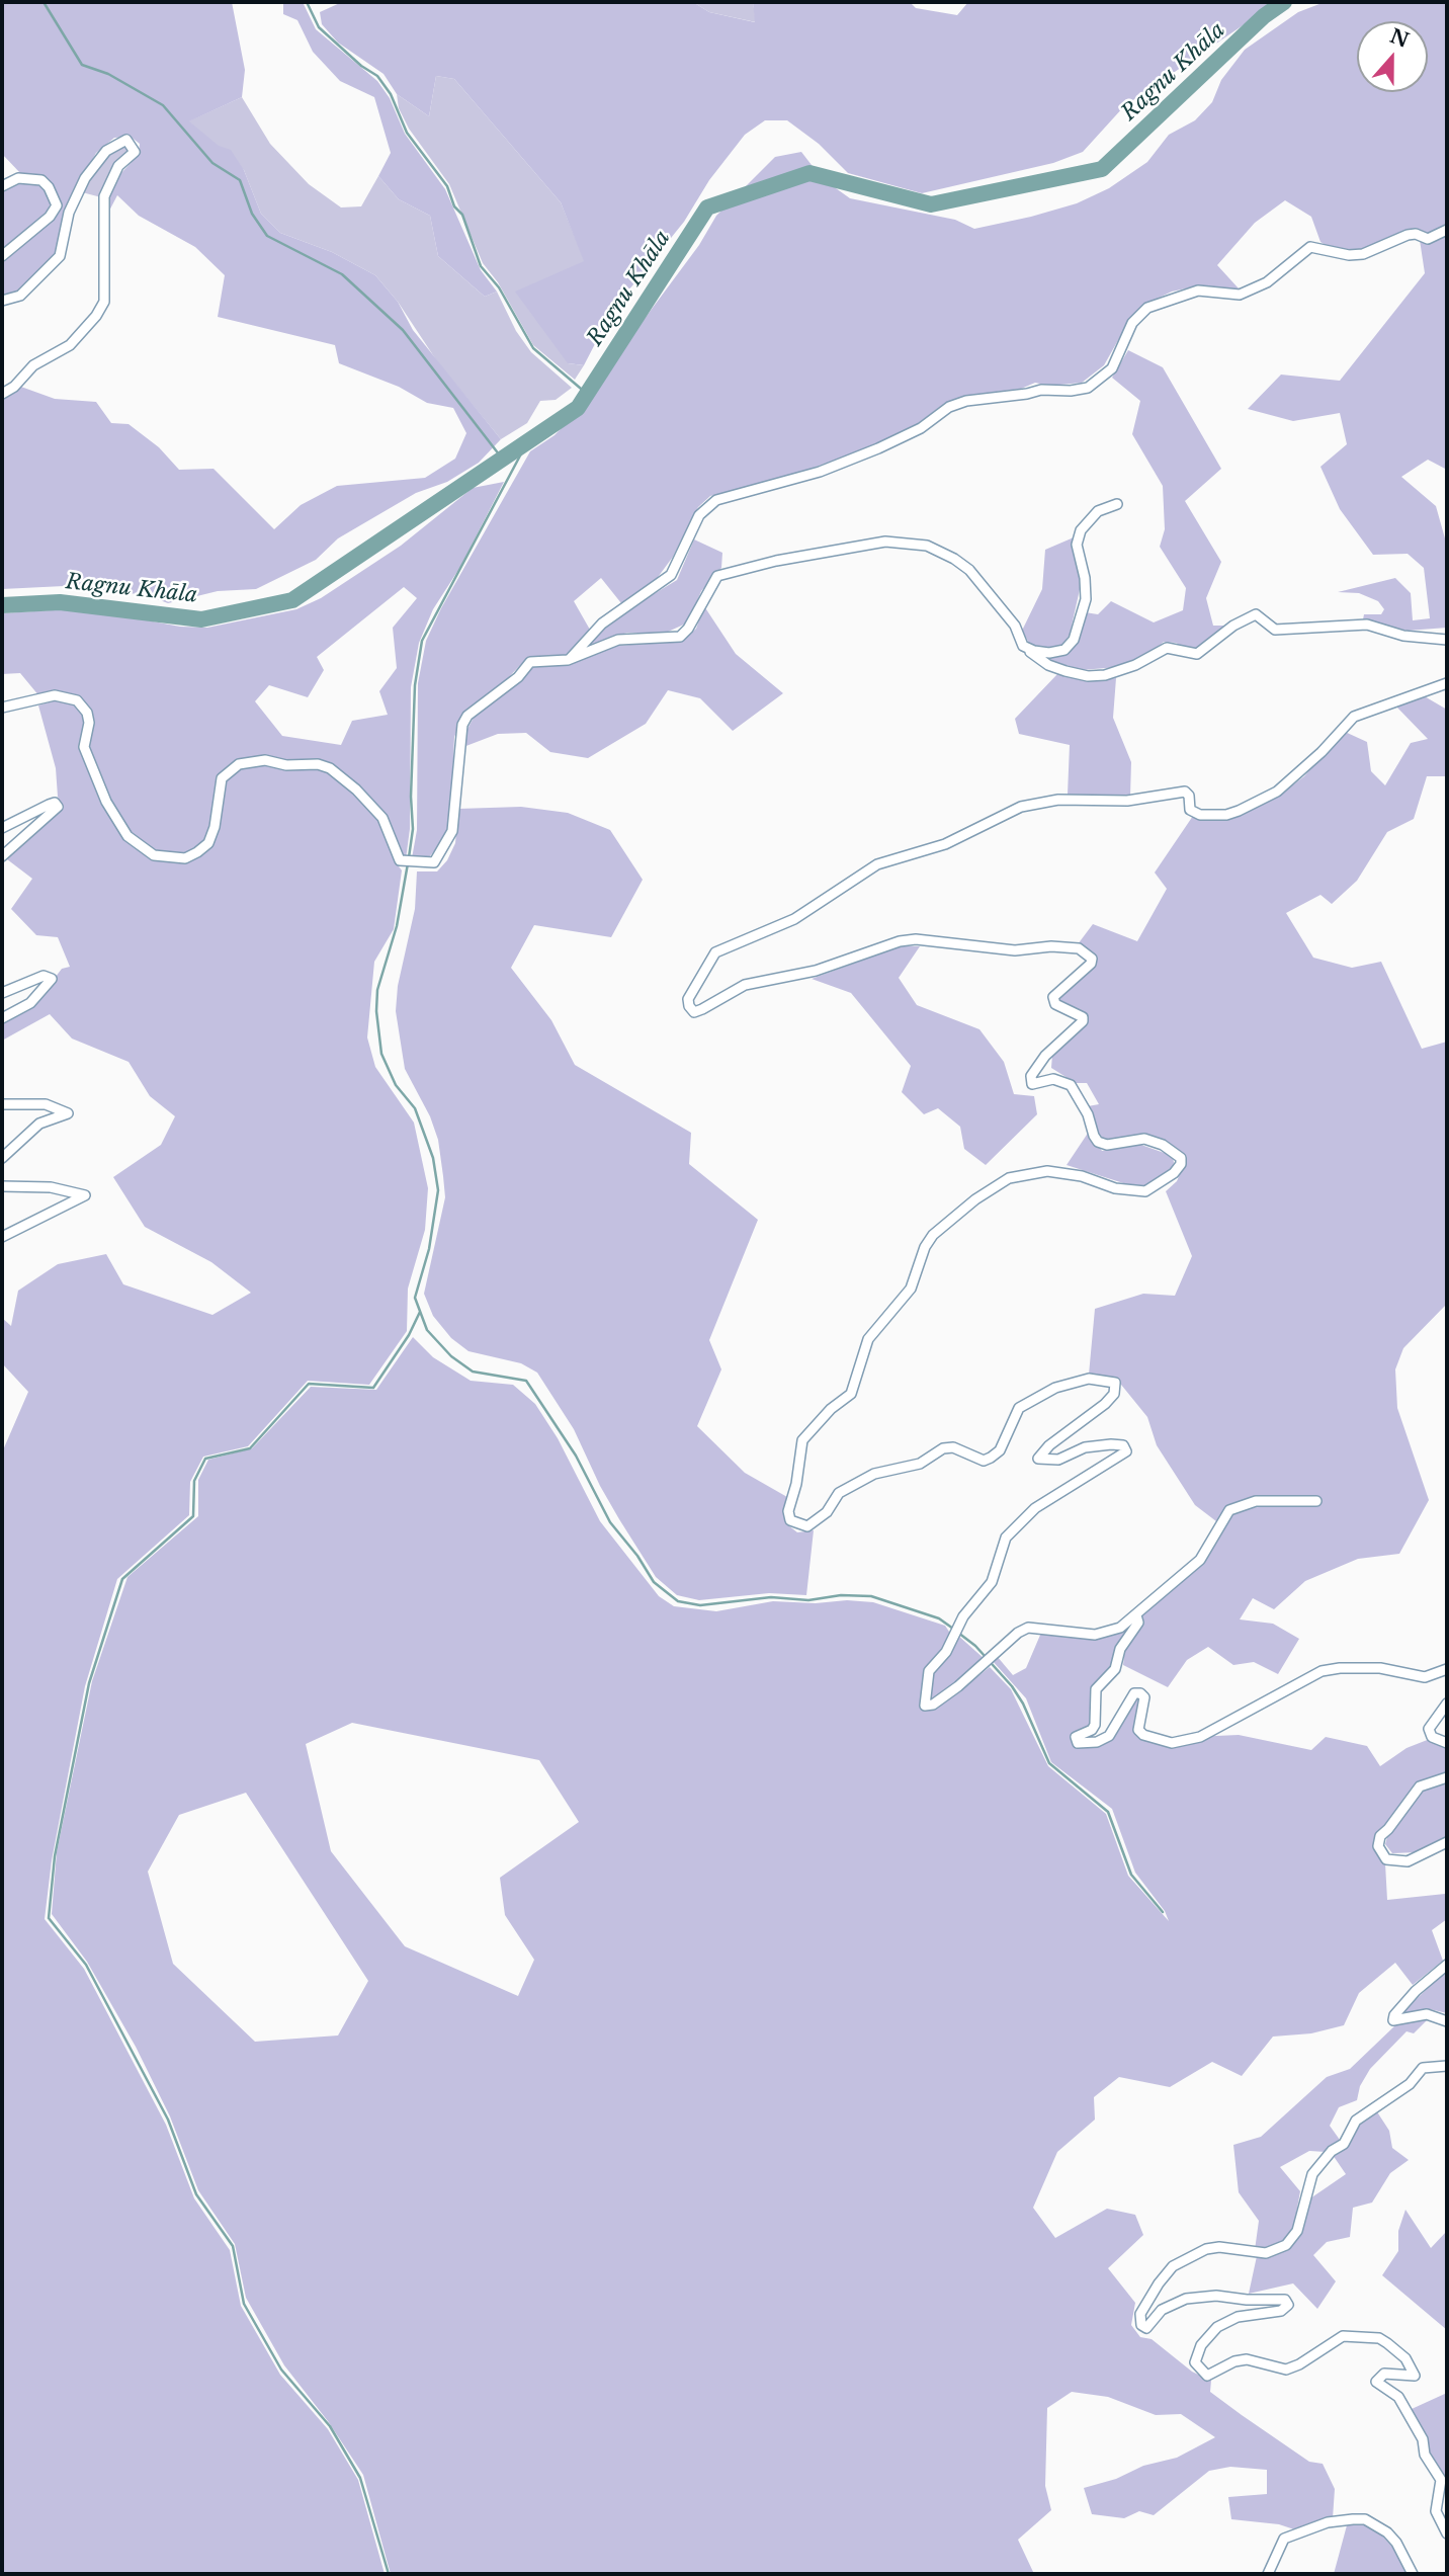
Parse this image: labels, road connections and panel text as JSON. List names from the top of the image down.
{
  "water": ["Ragnu Khāla"],
  "north": "top"
}
